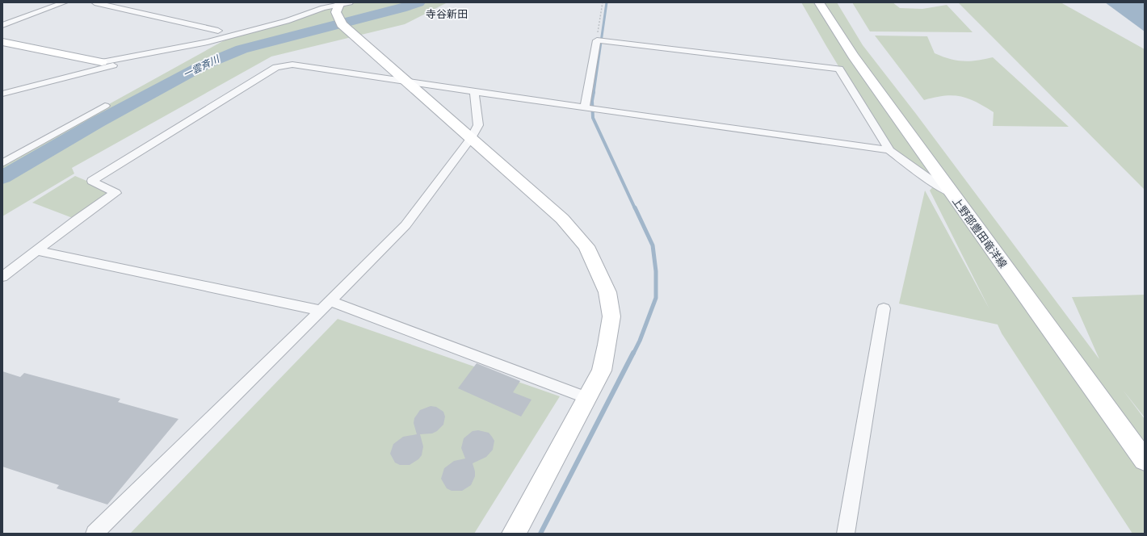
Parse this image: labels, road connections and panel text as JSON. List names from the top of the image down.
{
  "streets": {
    "street": ["上野部豊田竜洋線"]
  },
  "districts": ["寺谷新田"],
  "water": ["一雲斉川"]
}
